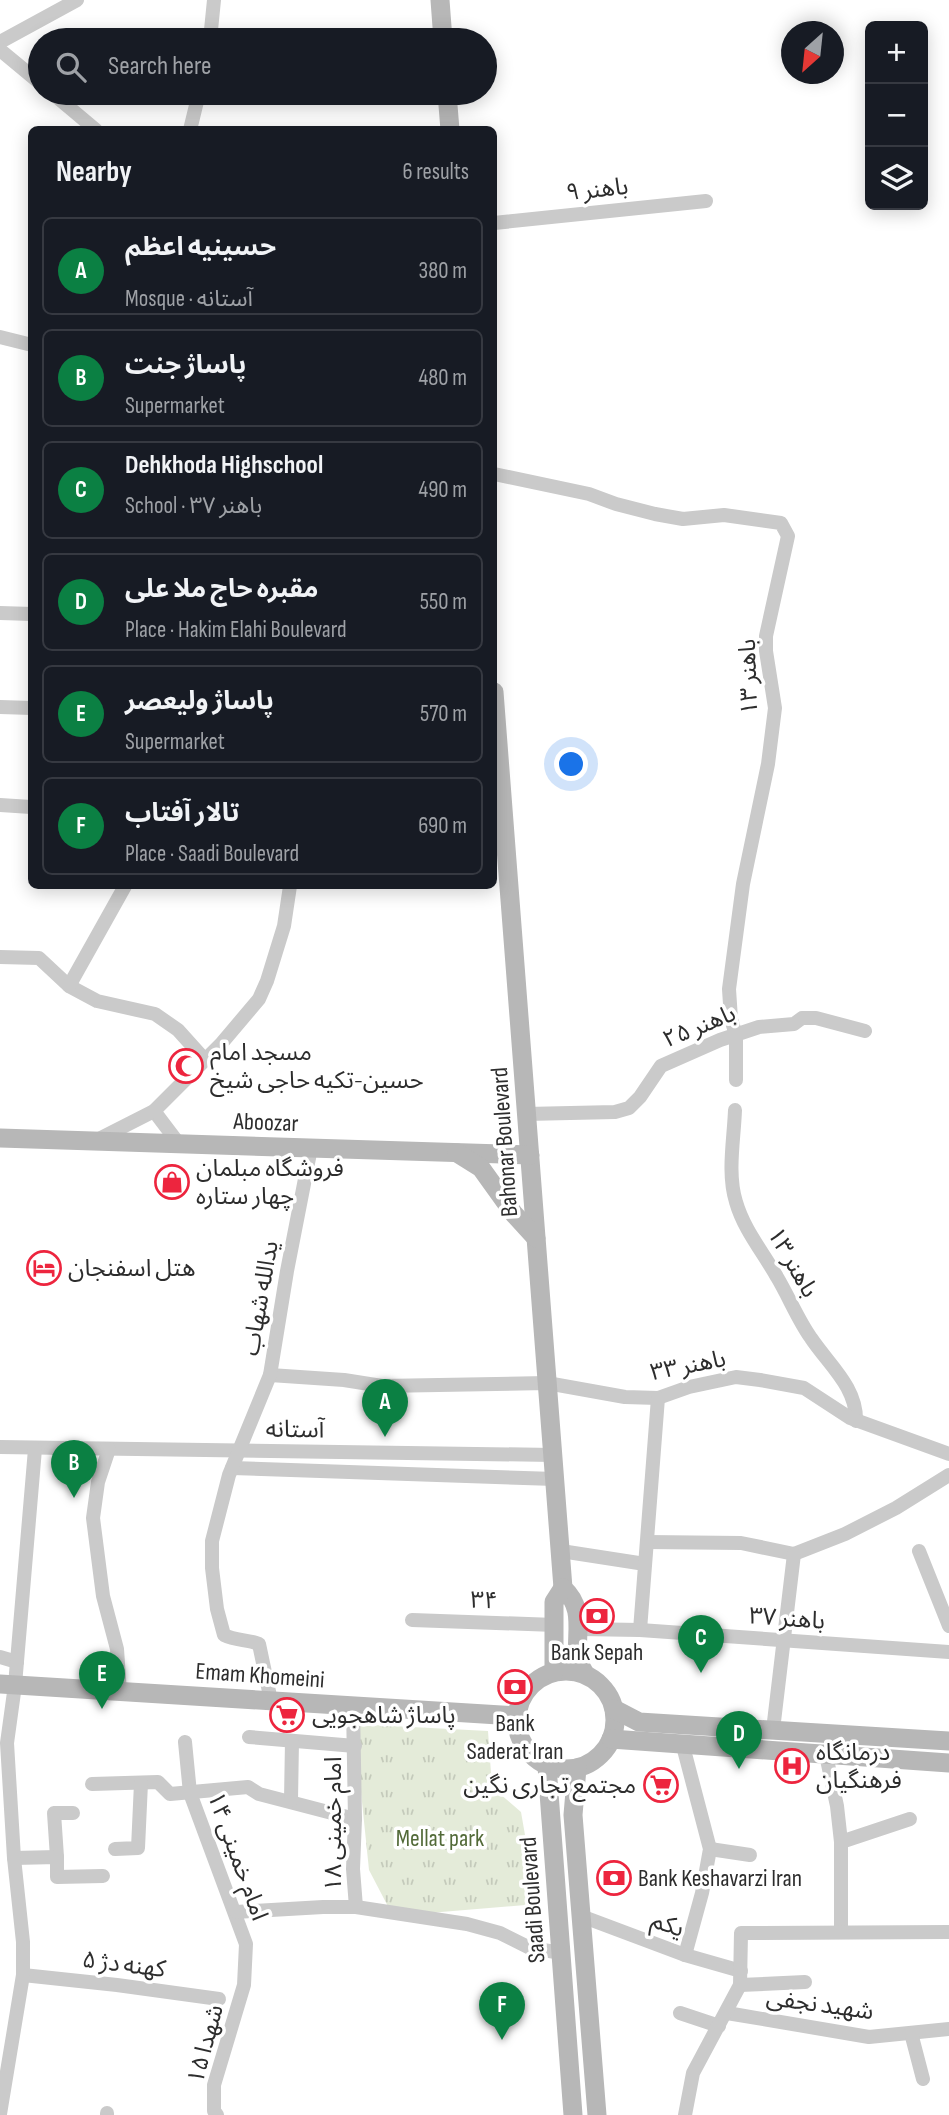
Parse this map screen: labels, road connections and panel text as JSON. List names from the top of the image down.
{
  "streets": {
    "main road": [
      "Aboozar",
      "Bahonar Boulevard",
      "Emam Khomeini",
      "Saadi Boulevard"
    ],
    "street": [
      "باهنر ۹",
      "باهنر ۱۳",
      "باهنر ۲۵",
      "یدالله شهاب",
      "باهنر ۳۳",
      "آستانه",
      "۳۴",
      "باهنر ۳۷",
      "امام خمینی ۱۸",
      "امام خمینی ۱۴",
      "یکم",
      "کهنه دژ ۵",
      "شهید نجفی",
      "شهدا ۱۵"
    ]
  },
  "crossings": [
    ["باهنر ۱۳", "باهنر ۲۵"],
    ["باهنر ۱۳", "باهنر ۳۳"],
    ["باهنر ۲۵", "Bahonar Boulevard"],
    ["Aboozar", "Bahonar Boulevard"],
    ["Aboozar", "یدالله شهاب"],
    ["Bahonar Boulevard", "باهنر ۳۳"],
    ["Bahonar Boulevard", "آستانه"],
    ["یدالله شهاب", "باهنر ۳۳"],
    ["یدالله شهاب", "آستانه"],
    ["یدالله شهاب", "Emam Khomeini"],
    ["Emam Khomeini", "امام خمینی ۱۸"],
    ["Emam Khomeini", "Saadi Boulevard"],
    ["امام خمینی ۱۸", "امام خمینی ۱۴"],
    ["امام خمینی ۱۴", "شهدا ۱۵"],
    ["Saadi Boulevard", "یکم"]
  ],
  "parks": ["Mellat park"],
  "places": {
    "mosque": ["مسجد امام حسین-تکیه حاجی شیخ"],
    "shop": ["فروشگاه مبلمان چهار ستاره"],
    "hotel": ["هتل اسفنجان"],
    "bank": ["Bank Sepah", "Bank Saderat Iran", "Bank Keshavarzi Iran"],
    "supermarket": ["پاساژ شاهجویی", "مجتمع تجاری نگین"],
    "hospital": ["درمانگاه فرهنگیان"]
  },
  "north": "bottom left",
  "page": {
    "map_buttons": ["+", "−"],
    "search": "Search here",
    "heading": ["Nearby", "6 results"],
    "list": [
      {
        "mark": "A",
        "name": "حسینیه اعظم",
        "note": "Mosque · آستانه",
        "value": "380 m"
      },
      {
        "mark": "B",
        "name": "پاساژ جنت",
        "note": "Supermarket",
        "value": "480 m"
      },
      {
        "mark": "C",
        "name": "Dehkhoda Highschool",
        "note": "School · باهنر ۳۷",
        "value": "490 m"
      },
      {
        "mark": "D",
        "name": "مقبره حاج ملا علی",
        "note": "Place · Hakim Elahi Boulevard",
        "value": "550 m"
      },
      {
        "mark": "E",
        "name": "پاساژ ولیعصر",
        "note": "Supermarket",
        "value": "570 m"
      },
      {
        "mark": "F",
        "name": "تالار آفتاب",
        "note": "Place · Saadi Boulevard",
        "value": "690 m"
      }
    ],
    "pins": [
      "A",
      "B",
      "C",
      "E",
      "D",
      "F"
    ]
  }
}
